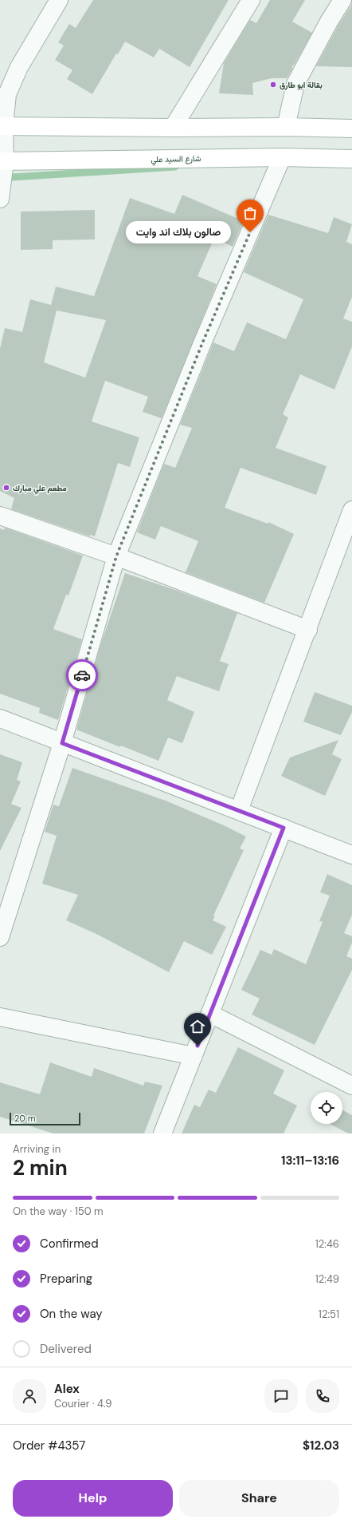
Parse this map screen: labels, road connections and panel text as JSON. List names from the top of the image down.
{
  "streets": {
    "main road": ["شارع السيد علي"]
  },
  "places": ["بقالة ابو طارق", "صالون بلاك اند وايت", "مطعم علي مبارك"],
  "scale_bar": "20 m",
  "page": {
    "bubble": "صالون بلاك اند وايت",
    "scale": "20 m",
    "heading": ["2 min", "Arriving in", "13:11–13:16"],
    "panel": [
      "Alex",
      "Courier · 4.9",
      "Order #4357",
      "$12.03"
    ],
    "bar": "On the way · 150 m",
    "list": [
      ["Confirmed", "12:46"],
      ["Preparing", "12:49"],
      ["On the way", "12:51"],
      "Delivered"
    ],
    "buttons": ["Help", "Share"]
  }
}
